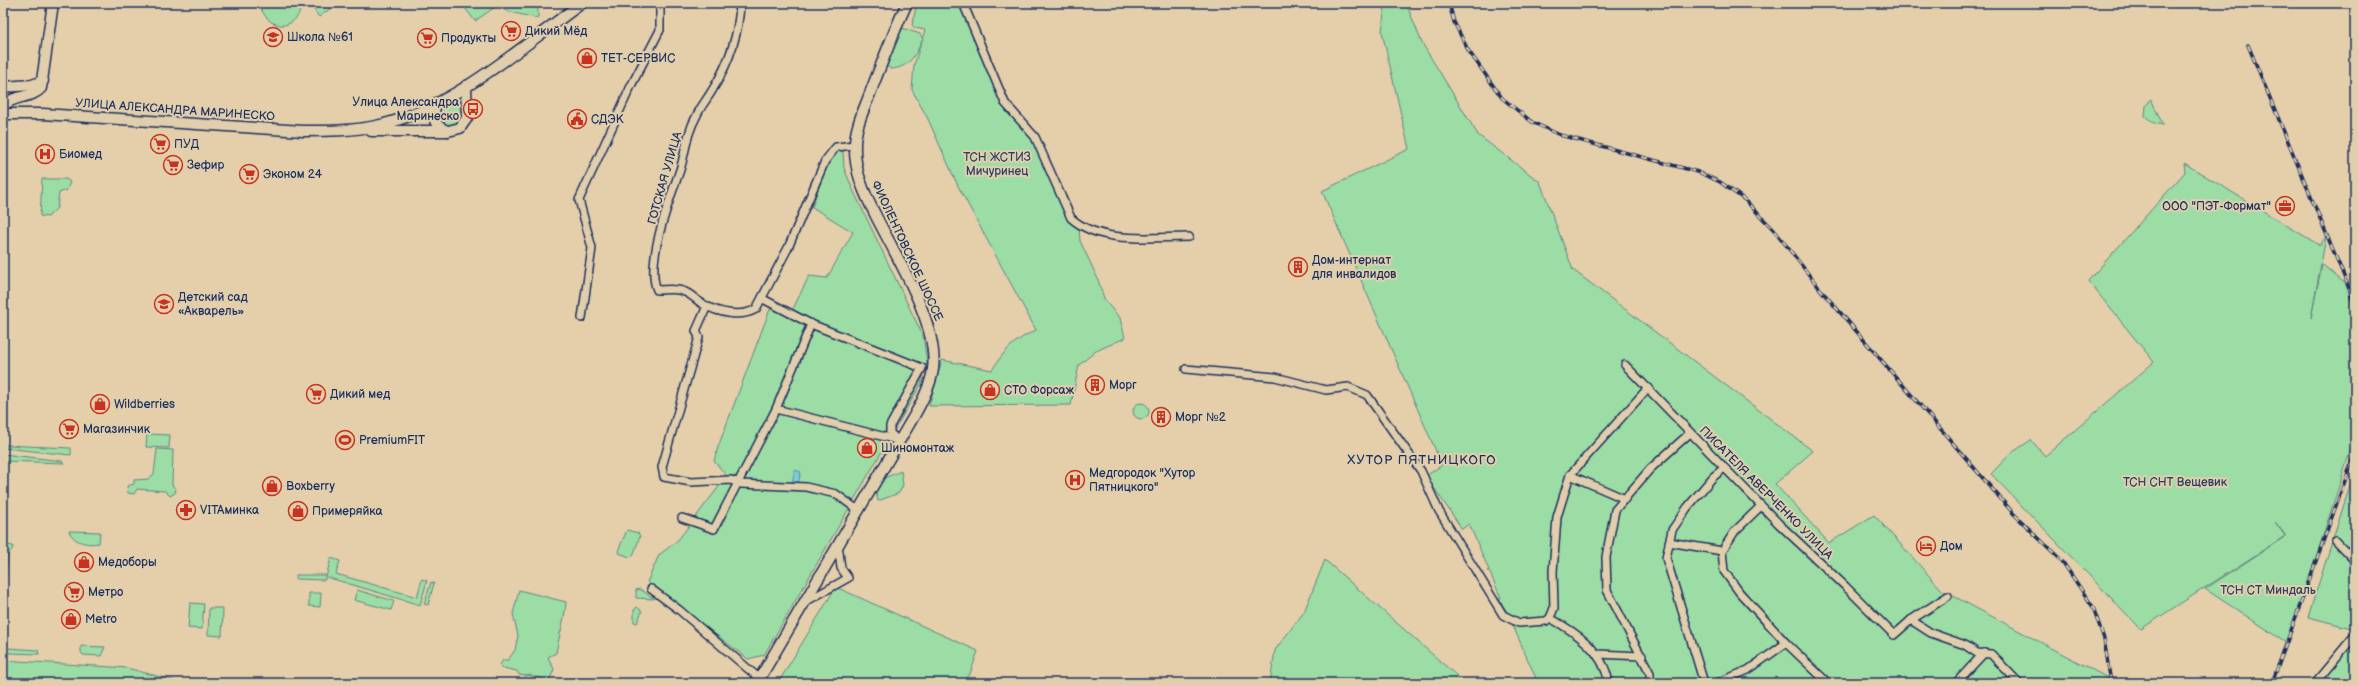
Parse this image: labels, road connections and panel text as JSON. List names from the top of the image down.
{
  "streets": {
    "main road": ["УЛИЦА АЛЕКСАНДРА МАРИНЕСКО", "ФИОЛЕНТОВСКОЕ ШОССЕ"],
    "street": ["ГОТСКАЯ УЛИЦА", "ПИСАТЕЛЯ АВЕРЧЕНКО УЛИЦА"]
  },
  "crossings": [
    ["ГОТСКАЯ УЛИЦА", "ФИОЛЕНТОВСКОЕ ШОССЕ"]
  ],
  "districts": ["ХУТОР ПЯТНИЦКОГО"],
  "parks": ["ТСН ЖСТИЗ Мичуринец", "ТСН СНТ Вещевик", "ТСН СТ Миндаль"],
  "places": {
    "supermarket": [
      "Дикий Мёд",
      "Продукты",
      "ПУД",
      "Зефир",
      "Эконом 24",
      "Дикий мед",
      "Магазинчик",
      "Метро"
    ],
    "school or university": ["Школа №61", "Детский сад «Акварель»"],
    "shop": [
      "ТЕТ-СЕРВИС",
      "СТО Форсаж",
      "Wildberries",
      "Шиномонтаж",
      "Boxberry",
      "Примеряйка",
      "Медоборы",
      "Metro"
    ],
    "bus stop": ["Улица Александра Маринеско"],
    "public building": ["СДЭК"],
    "hospital": ["Биомед", "Медгородок \"Хутор Пятницкого\""],
    "office": ["ООО \"ПЭТ-Формат\""],
    "building": ["Дом-интернат для инвалидов", "Морг", "Морг №2"],
    "sports": ["PremiumFIT"],
    "pharmacy": ["VITAминка"],
    "hotel": ["Дом"]
  }
}
